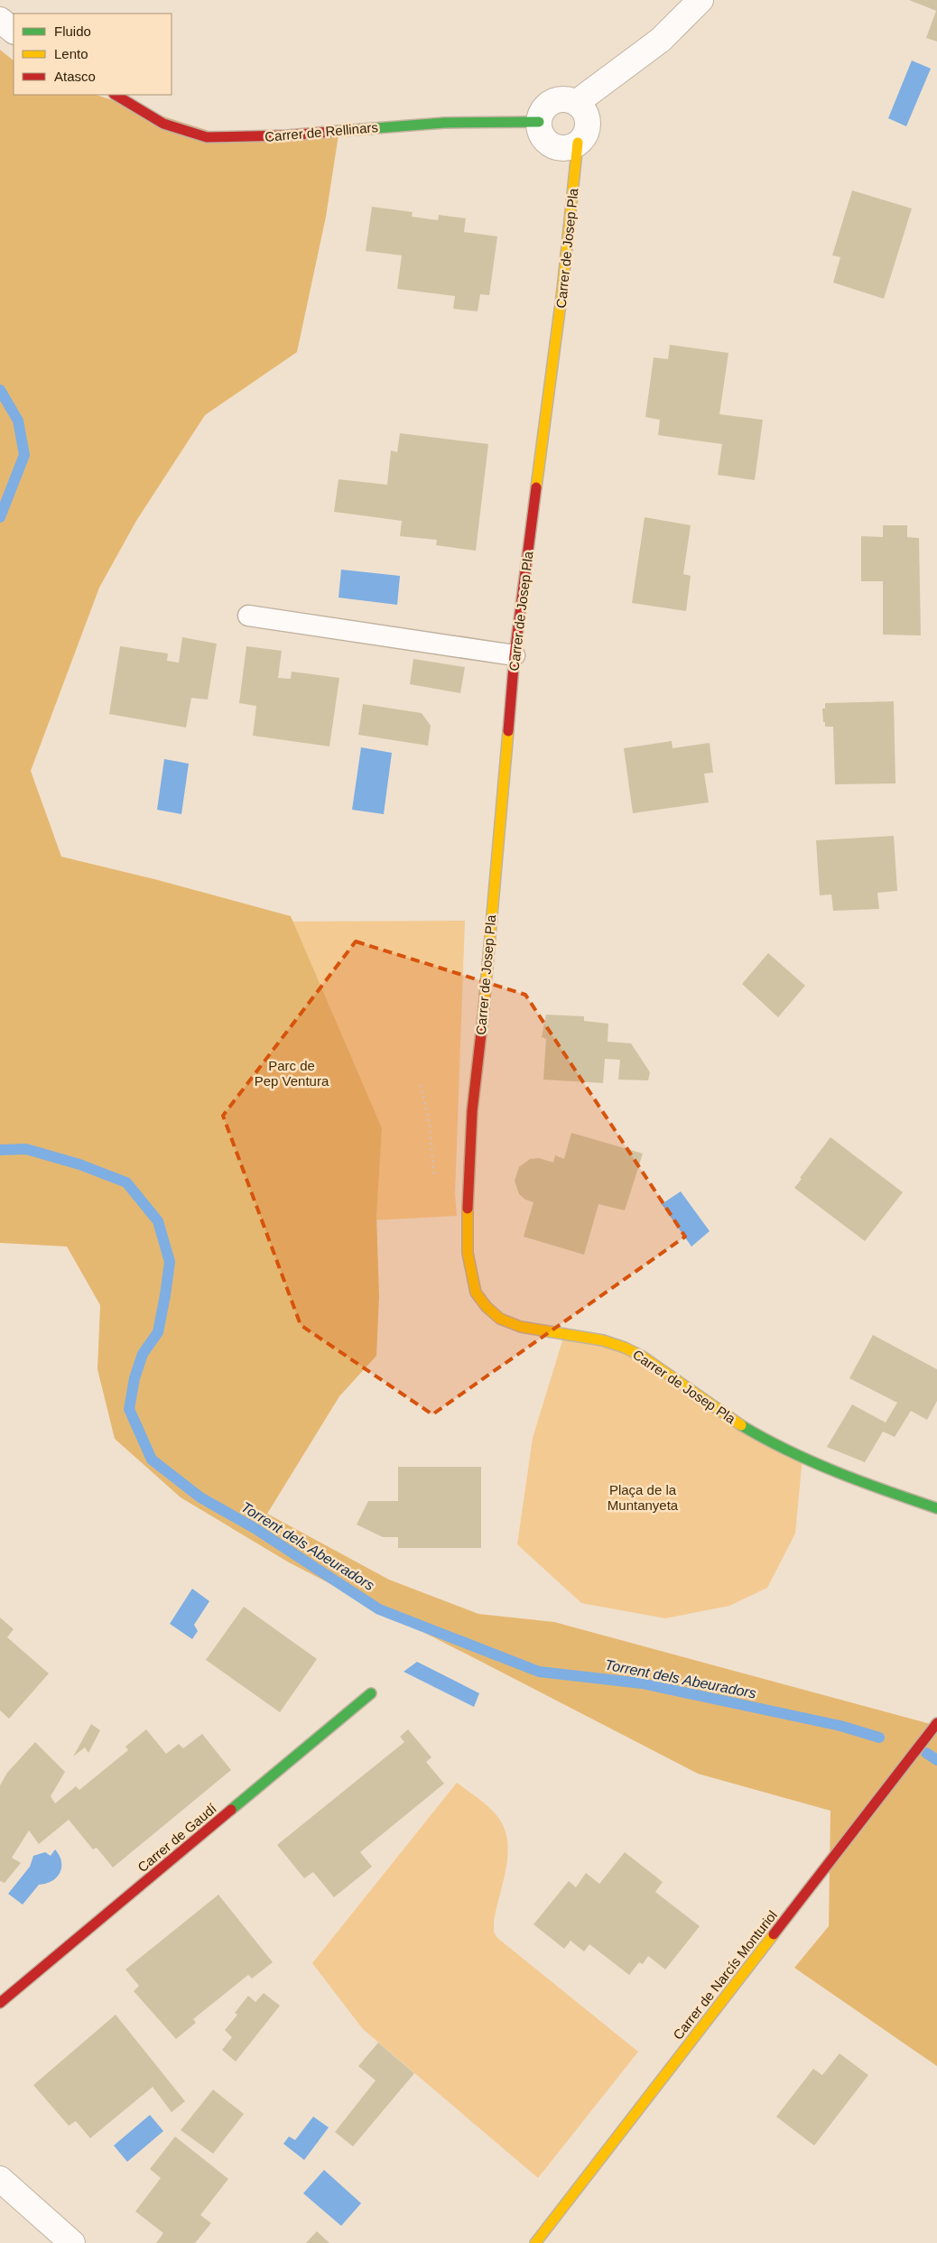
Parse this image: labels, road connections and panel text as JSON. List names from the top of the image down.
{
  "streets": {
    "street": [
      "Carrer de Rellinars",
      "Carrer de Josep Pla",
      "Carrer de Gaudí",
      "Carrer de Narcís Monturiol"
    ]
  },
  "crossings": [
    ["Carrer de Rellinars", "Carrer de Josep Pla"]
  ],
  "water": ["Torrent dels Abeuradors"],
  "parks": ["Parc de Pep Ventura", "Plaça de la Muntanyeta"],
  "legend": ["Fluido", "Lento", "Atasco"]
}
